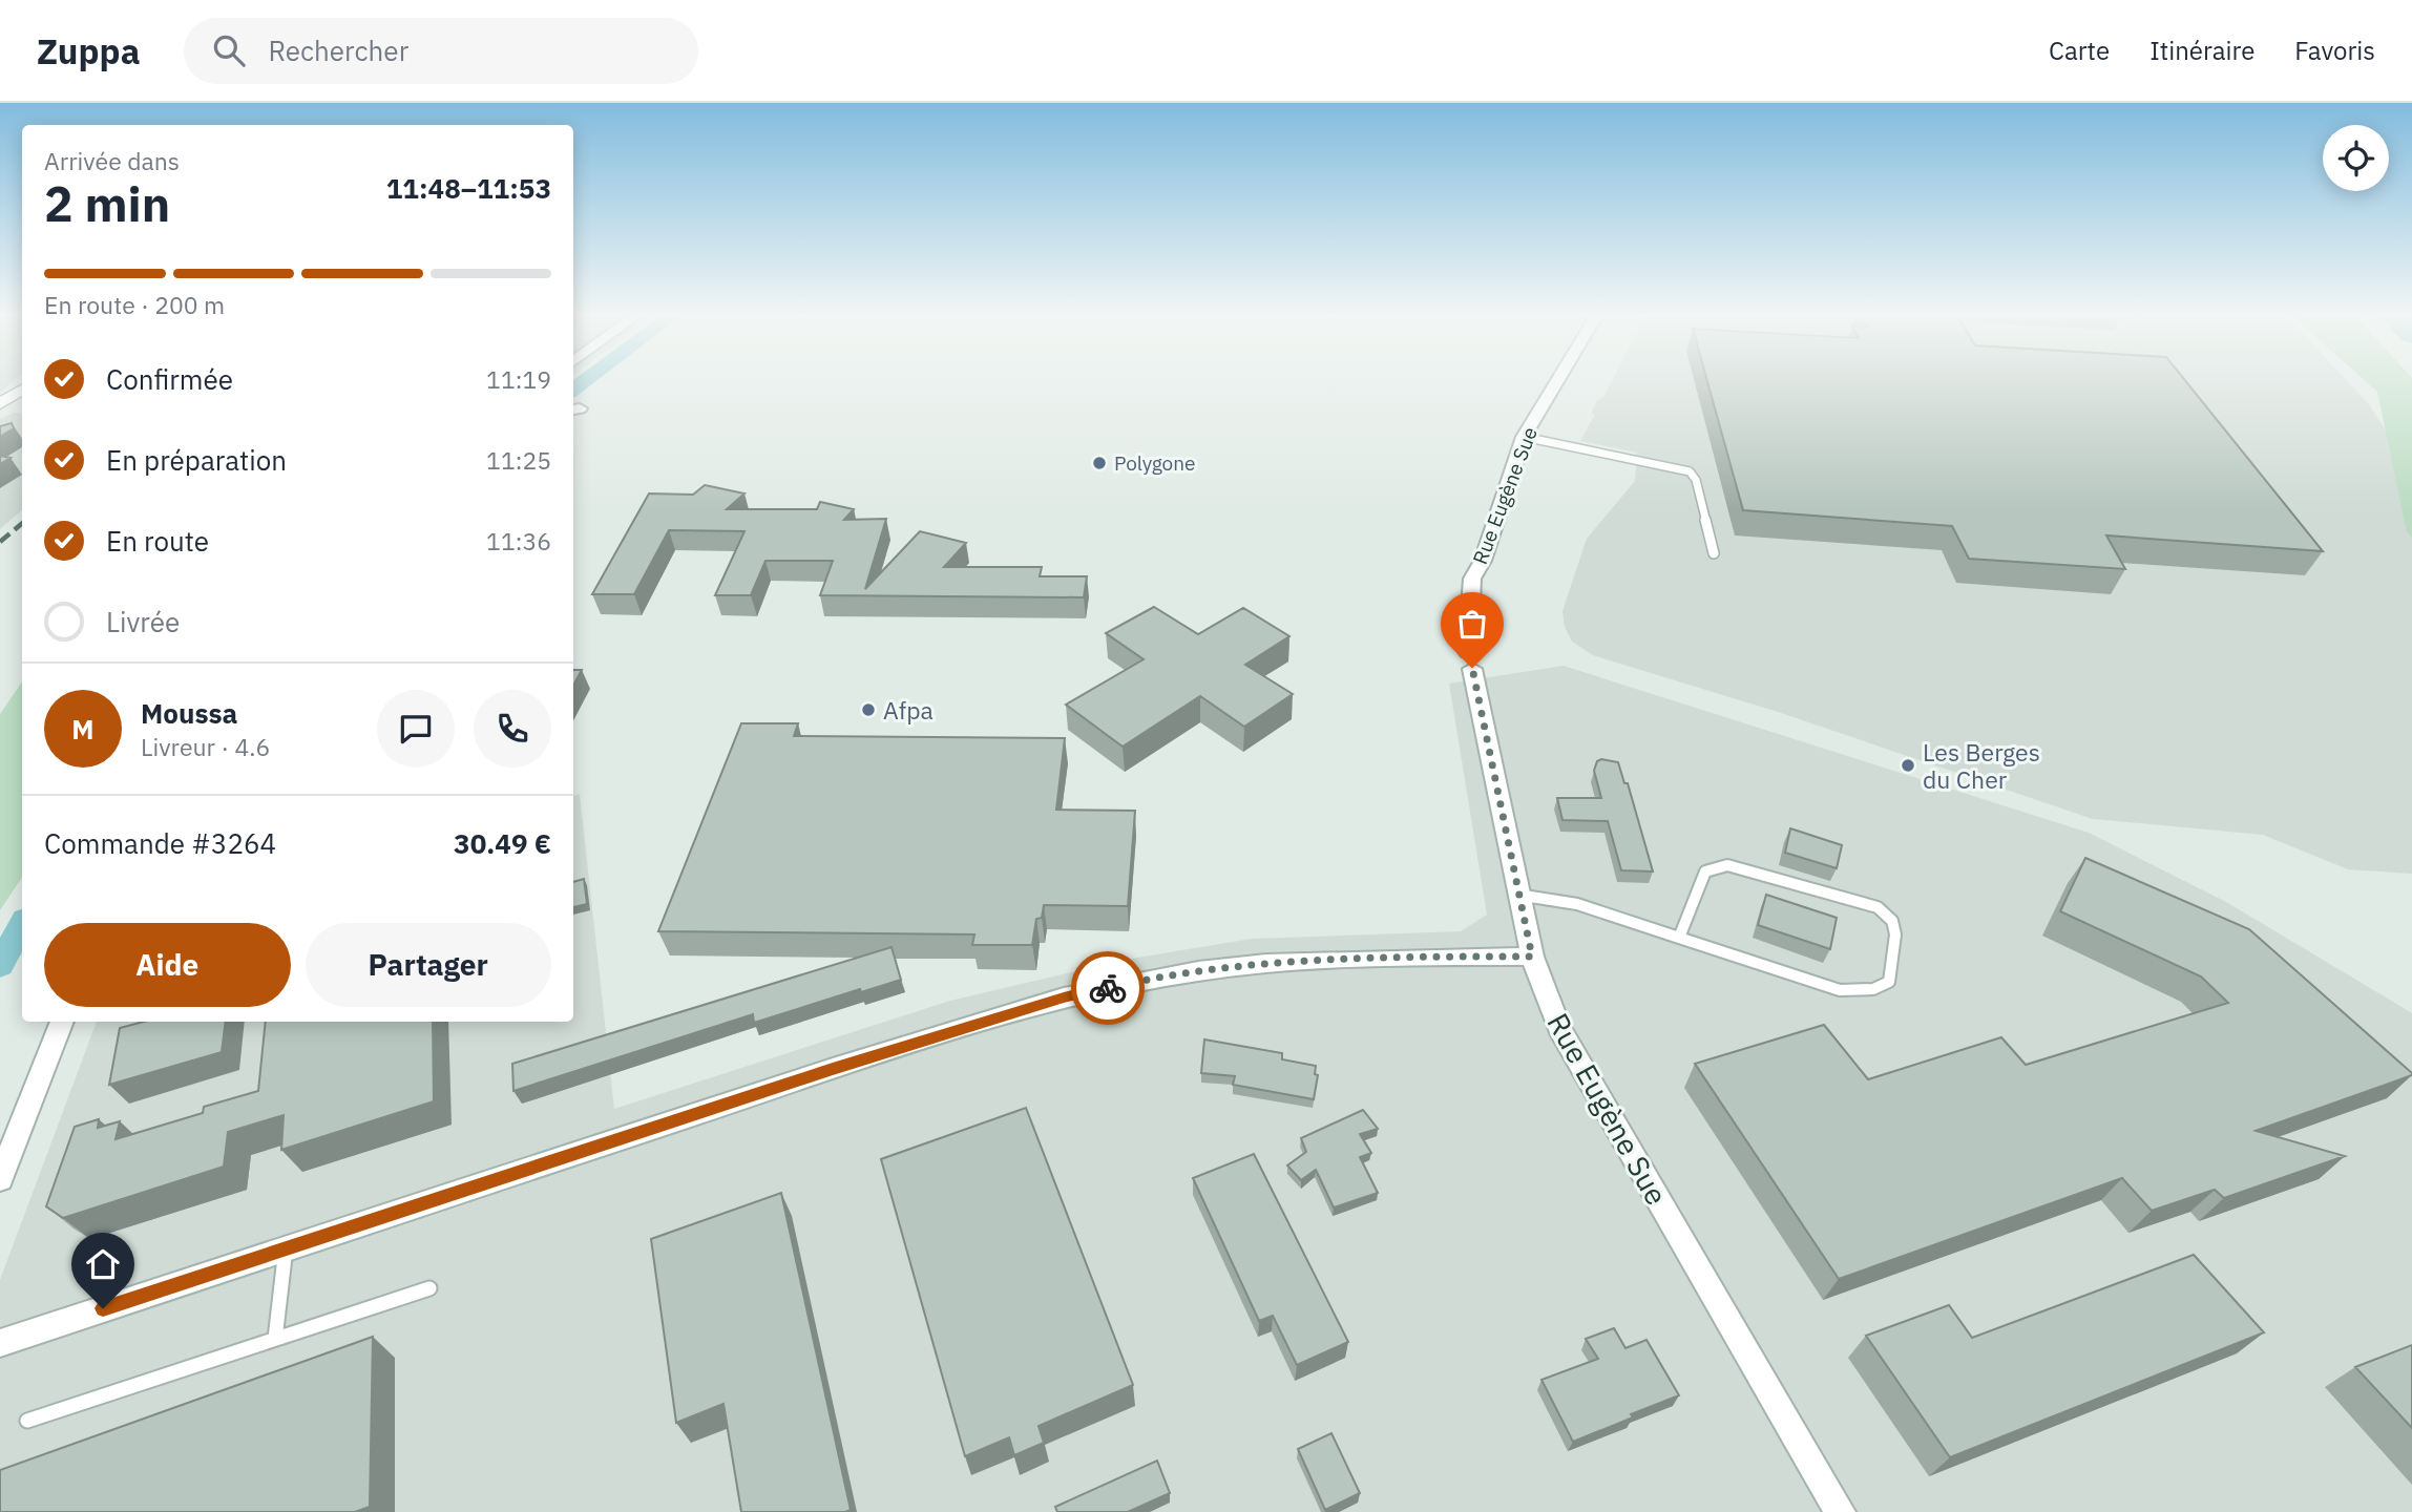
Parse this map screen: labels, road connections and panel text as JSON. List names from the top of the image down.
{
  "streets": {
    "street": ["Rue Eugène Sue"]
  },
  "places": ["Polygone", "Afpa", "Les Berges du Cher"],
  "page": {
    "header": "Zuppa",
    "search": "Rechercher",
    "nav": ["Carte", "Itinéraire", "Favoris"],
    "heading": ["2 min", "Arrivée dans", "11:48–11:53"],
    "panel": [
      "Moussa",
      "Livreur · 4.6",
      "Commande #3264",
      "30.49 €"
    ],
    "bar": "En route · 200 m",
    "list": [
      ["Confirmée", "11:19"],
      ["En préparation", "11:25"],
      ["En route", "11:36"],
      "Livrée"
    ],
    "round": "M",
    "buttons": ["Aide", "Partager"]
  }
}
